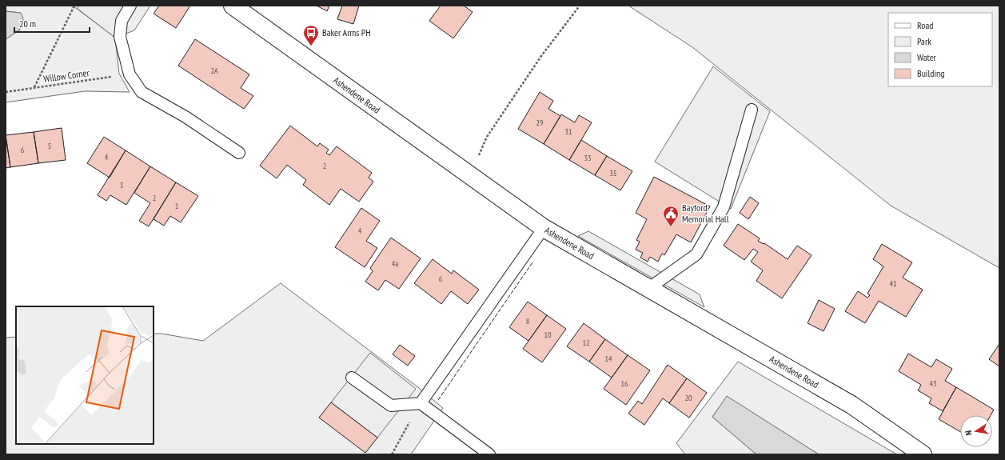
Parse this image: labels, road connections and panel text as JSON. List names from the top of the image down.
{
  "streets": {
    "street": ["Ashendene Road"],
    "path": ["Willow Corner"]
  },
  "places": {
    "bus stop": ["Baker Arms PH"],
    "public building": ["Bayford Memorial Hall"]
  },
  "house_numbers": [
    "2A",
    "29",
    "31",
    "5",
    "6",
    "4",
    "33",
    "2",
    "35",
    "3",
    "2",
    "1",
    "4",
    "4a",
    "6",
    "41",
    "8",
    "10",
    "12",
    "14",
    "16",
    "43",
    "20"
  ],
  "legend": [
    "Road",
    "Park",
    "Water",
    "Building"
  ],
  "scale_bar": "20 m",
  "north": "left"
}
